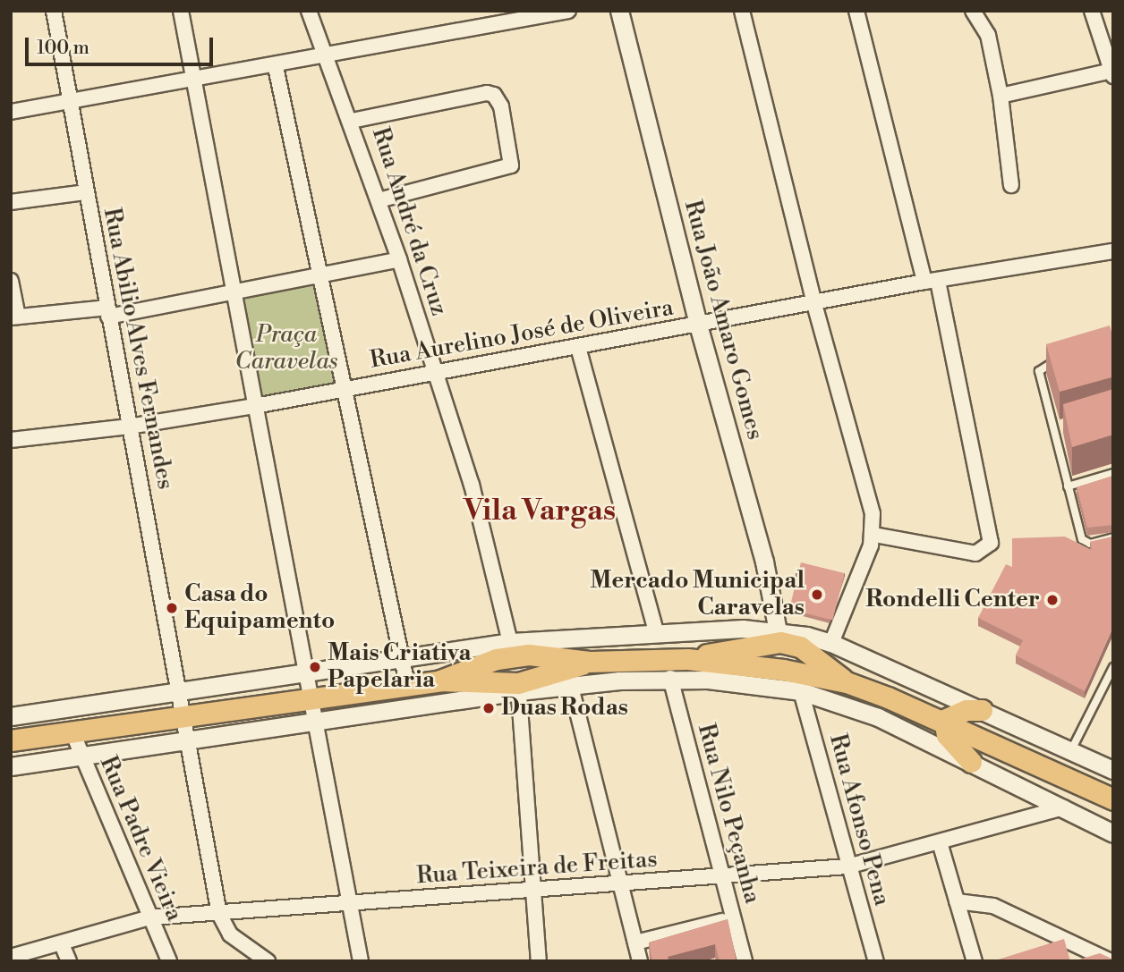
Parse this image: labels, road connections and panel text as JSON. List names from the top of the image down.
{
  "streets": {
    "street": [
      "Rua André da Cruz",
      "Rua João Amaro Gomes",
      "Rua Aurelino José de Oliveira",
      "Rua Abilio Alves Fernandes",
      "Rua Nilo Peçanha",
      "Rua Afonso Pena",
      "Rua Padre Vieira",
      "Rua Teixeira de Freitas"
    ]
  },
  "crossings": [
    ["Rua André da Cruz", "Rua Aurelino José de Oliveira"],
    ["Rua João Amaro Gomes", "Rua Aurelino José de Oliveira"],
    ["Rua Aurelino José de Oliveira", "Rua Abilio Alves Fernandes"],
    ["Rua Abilio Alves Fernandes", "Rua Teixeira de Freitas"],
    ["Rua Nilo Peçanha", "Rua Teixeira de Freitas"],
    ["Rua Afonso Pena", "Rua Teixeira de Freitas"],
    ["Rua Padre Vieira", "Rua Teixeira de Freitas"]
  ],
  "districts": ["Vila Vargas"],
  "parks": ["Praça Caravelas"],
  "places": [
    "Mercado Municipal Caravelas",
    "Rondelli Center",
    "Casa do Equipamento",
    "Mais Criativa Papelaria",
    "Duas Rodas"
  ],
  "scale_bar": "100 m"
}
